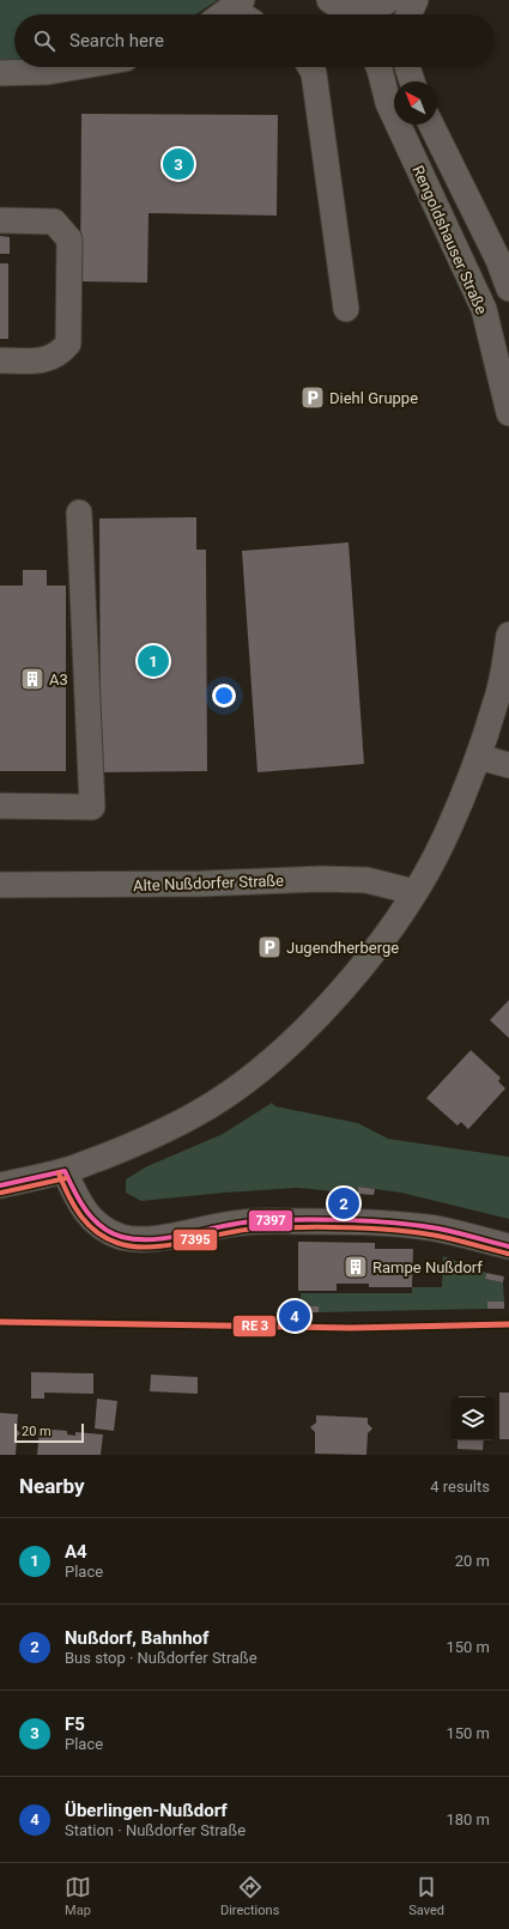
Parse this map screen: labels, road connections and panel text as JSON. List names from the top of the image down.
{
  "streets": {
    "street": ["Rengoldshauser Straße", "Alte Nußdorfer Straße"]
  },
  "places": {
    "parking": ["Diehl Gruppe", "Jugendherberge"],
    "building": ["A3", "Rampe Nußdorf"]
  },
  "lines": ["transit line 7397", "transit line 7395"],
  "scale_bar": "20 m",
  "north": "top left",
  "page": {
    "search": "Search here",
    "pins": [
      "3",
      "1",
      "2",
      "4"
    ],
    "scale": "20 m",
    "heading": ["Nearby", "4 results"],
    "list": [
      {
        "mark": "1",
        "name": "A4",
        "note": "Place",
        "value": "20 m"
      },
      {
        "mark": "2",
        "name": "Nußdorf, Bahnhof",
        "note": "Bus stop · Nußdorfer Straße",
        "value": "150 m"
      },
      {
        "mark": "3",
        "name": "F5",
        "note": "Place",
        "value": "150 m"
      },
      {
        "mark": "4",
        "name": "Überlingen-Nußdorf",
        "note": "Station · Nußdorfer Straße",
        "value": "180 m"
      }
    ],
    "nav": ["Map", "Directions", "Saved"]
  }
}
